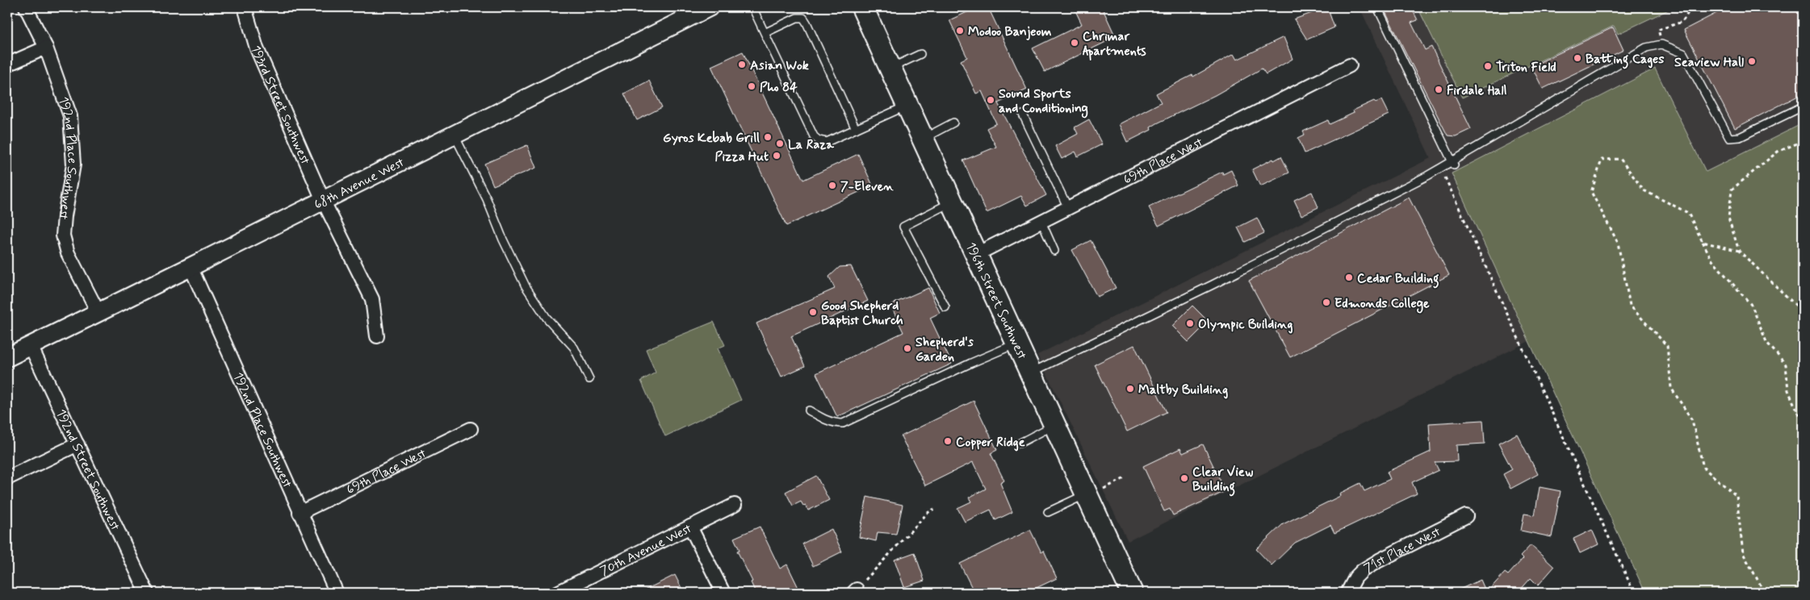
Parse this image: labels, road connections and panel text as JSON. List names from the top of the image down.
{
  "streets": {
    "main road": ["196th Street Southwest"],
    "street": [
      "193rd Street Southwest",
      "192nd Place Southwest",
      "69th Place West",
      "68th Avenue West",
      "192nd Street Southwest",
      "70th Avenue West",
      "71st Place West"
    ]
  },
  "crossings": [
    ["193rd Street Southwest", "68th Avenue West"],
    ["192nd Place Southwest", "69th Place West"],
    ["192nd Place Southwest", "68th Avenue West"],
    ["69th Place West", "196th Street Southwest"],
    ["68th Avenue West", "192nd Street Southwest"]
  ],
  "places": [
    "Modoo Banjeom",
    "Chrimar Apartments",
    "Batting Cages",
    "Seaview Hall",
    "Asian Wok",
    "Triton Field",
    "Pho 84",
    "Firdale Hall",
    "Sound Sports and Conditioning",
    "Gyros Kebab Grill",
    "La Raza",
    "Pizza Hut",
    "7-Eleven",
    "Cedar Building",
    "Edmonds College",
    "Good Shepherd Baptist Church",
    "Olympic Building",
    "Shepherd's Garden",
    "Maltby Building",
    "Copper Ridge",
    "Clear View Building"
  ]
}
